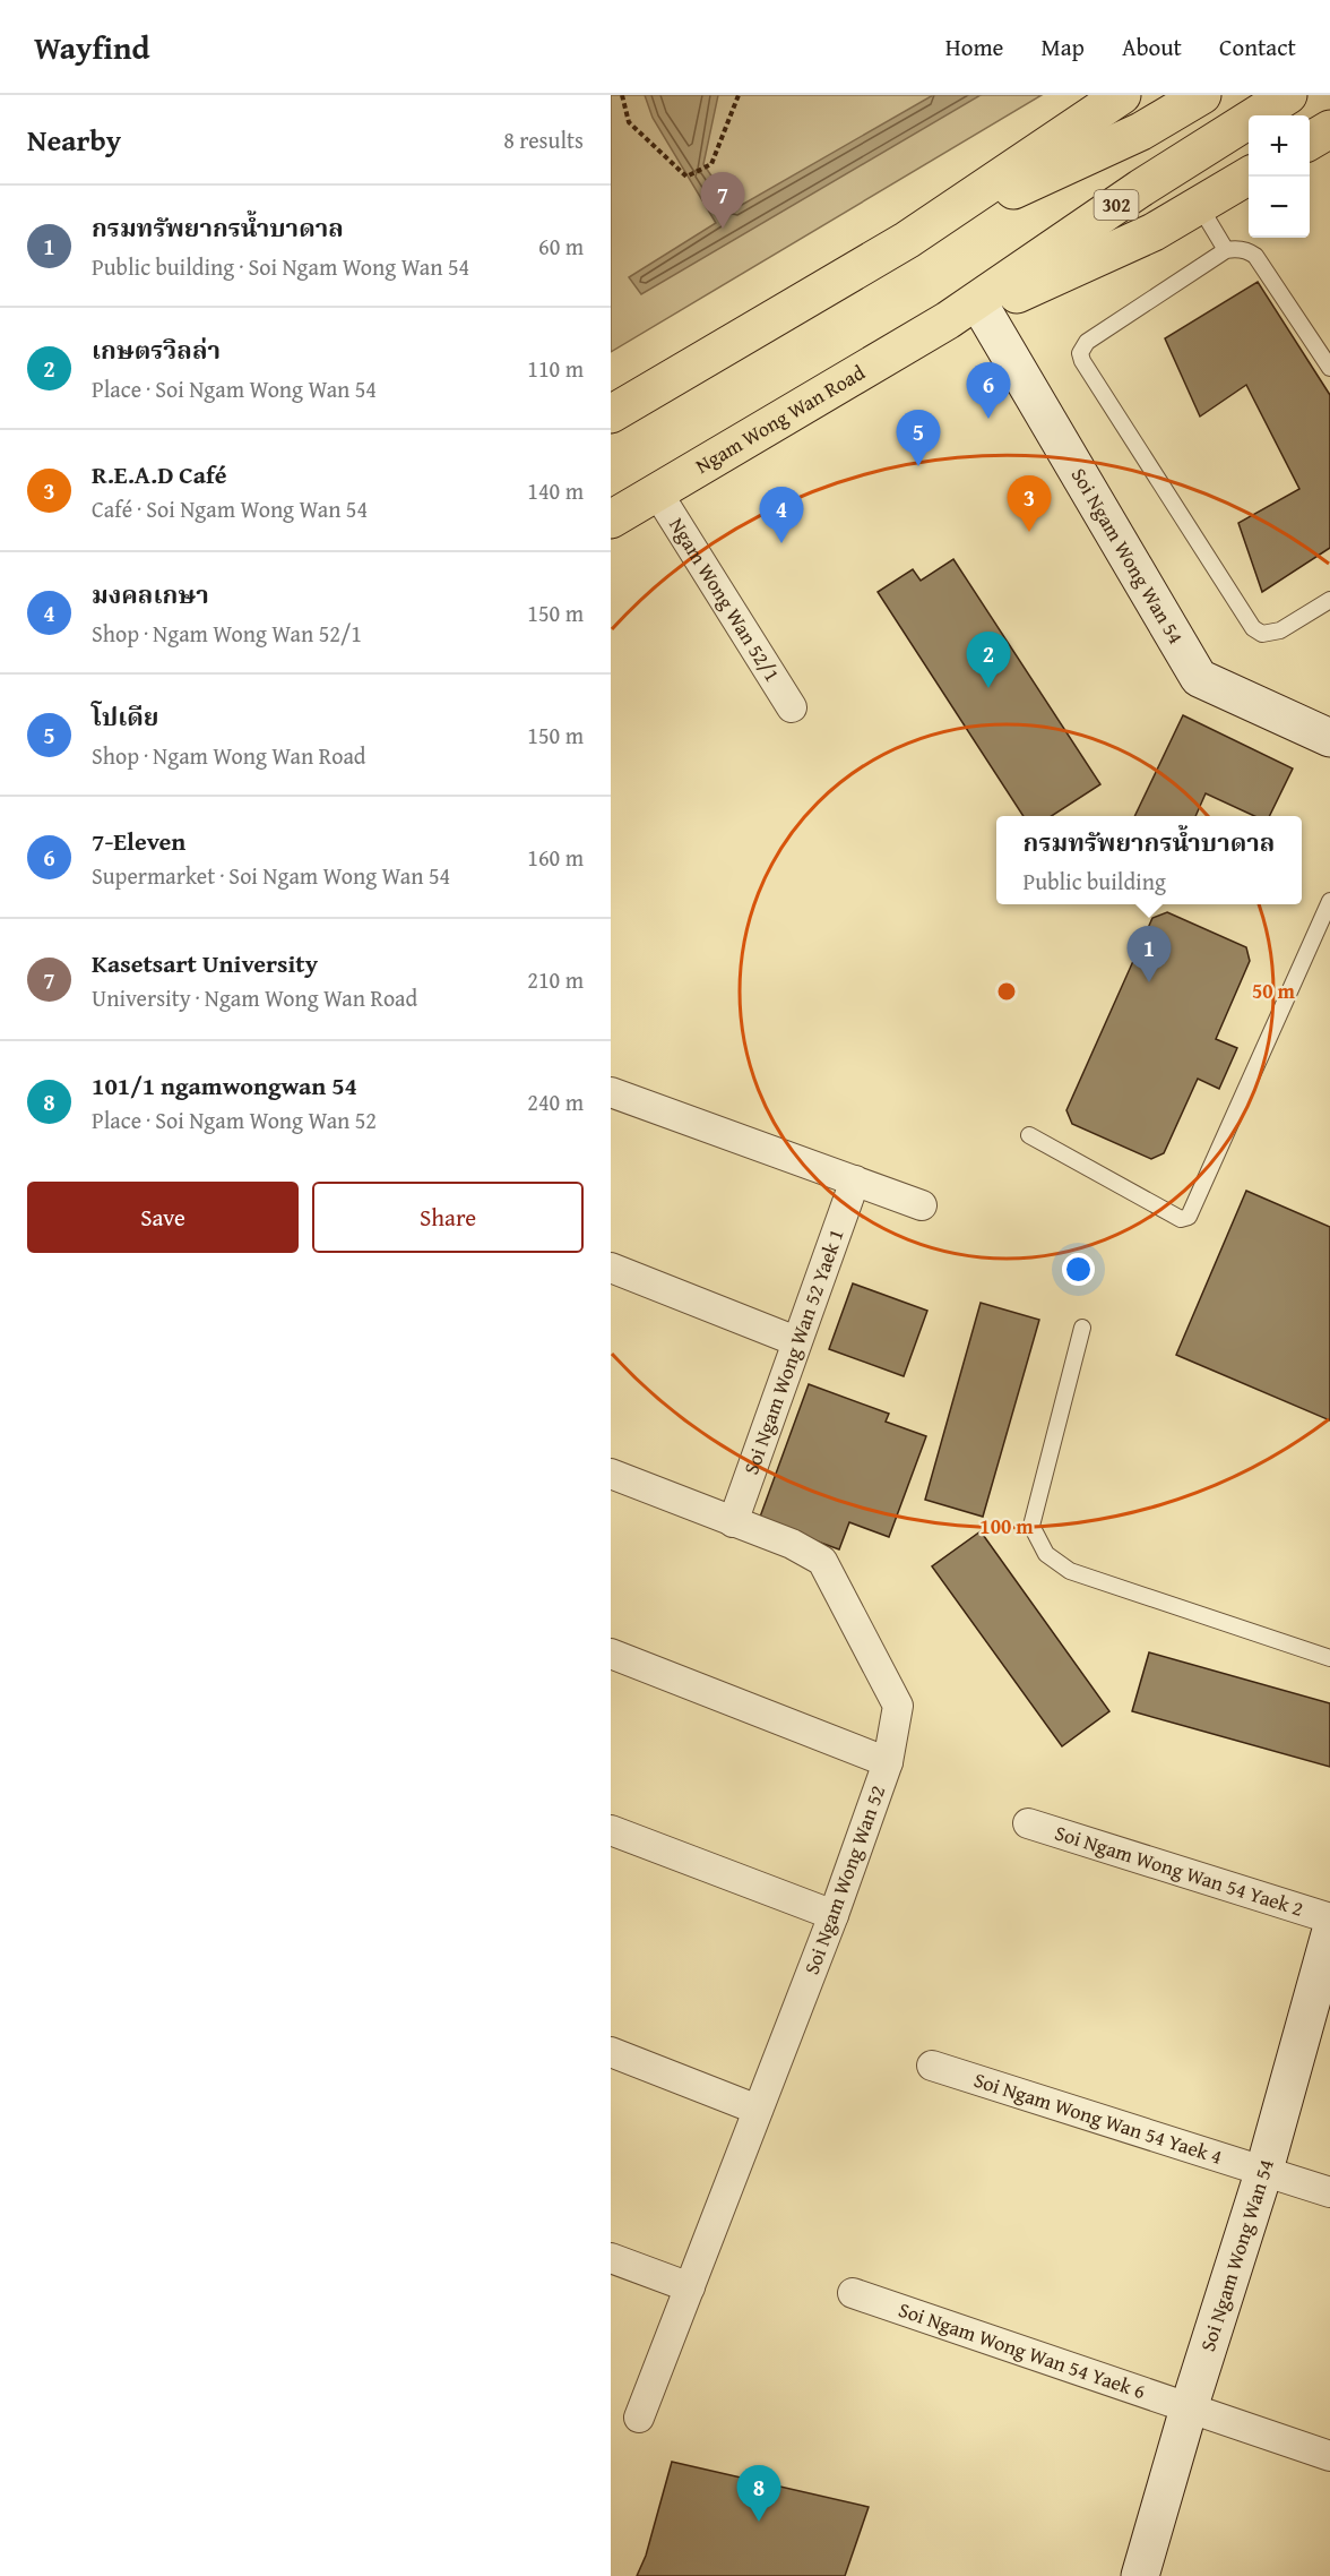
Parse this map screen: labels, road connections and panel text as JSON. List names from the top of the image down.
{
  "streets": {
    "main road": ["302", "Ngam Wong Wan Road"],
    "street": [
      "Soi Ngam Wong Wan 54",
      "Ngam Wong Wan 52/1",
      "Soi Ngam Wong Wan 52 Yaek 1",
      "Soi Ngam Wong Wan 54 Yaek 2",
      "Soi Ngam Wong Wan 52",
      "Soi Ngam Wong Wan 54 Yaek 4",
      "Soi Ngam Wong Wan 54 Yaek 6"
    ]
  },
  "crossings": [
    ["Ngam Wong Wan Road", "Soi Ngam Wong Wan 54"],
    ["Ngam Wong Wan Road", "Ngam Wong Wan 52/1"],
    ["Soi Ngam Wong Wan 54", "Soi Ngam Wong Wan 54 Yaek 4"],
    ["Soi Ngam Wong Wan 54", "Soi Ngam Wong Wan 54 Yaek 6"],
    ["Soi Ngam Wong Wan 52 Yaek 1", "Soi Ngam Wong Wan 52"]
  ],
  "page": {
    "header": "Wayfind",
    "nav": [
      "Home",
      "Map",
      "About",
      "Contact"
    ],
    "heading": ["Nearby", "8 results"],
    "map_buttons": ["+", "−"],
    "pins": [
      "7",
      "6",
      "5",
      "3",
      "4",
      "2",
      "1",
      "8"
    ],
    "list": [
      {
        "mark": "1",
        "name": "กรมทรัพยากรน้ำบาดาล",
        "note": "Public building · Soi Ngam Wong Wan 54",
        "value": "60 m"
      },
      {
        "mark": "2",
        "name": "เกษตรวิลล่า",
        "note": "Place · Soi Ngam Wong Wan 54",
        "value": "110 m"
      },
      {
        "mark": "3",
        "name": "R.E.A.D Café",
        "note": "Café · Soi Ngam Wong Wan 54",
        "value": "140 m"
      },
      {
        "mark": "4",
        "name": "มงคลเกษา",
        "note": "Shop · Ngam Wong Wan 52/1",
        "value": "150 m"
      },
      {
        "mark": "5",
        "name": "โปเดีย",
        "note": "Shop · Ngam Wong Wan Road",
        "value": "150 m"
      },
      {
        "mark": "6",
        "name": "7-Eleven",
        "note": "Supermarket · Soi Ngam Wong Wan 54",
        "value": "160 m"
      },
      {
        "mark": "7",
        "name": "Kasetsart University",
        "note": "University · Ngam Wong Wan Road",
        "value": "210 m"
      },
      {
        "mark": "8",
        "name": "101/1 ngamwongwan 54",
        "note": "Place · Soi Ngam Wong Wan 52",
        "value": "240 m"
      }
    ],
    "popup": ["กรมทรัพยากรน้ำบาดาล", "Public building"],
    "buttons": ["Save", "Share"]
  },
  "rings": ["50 m", "100 m"]
}
